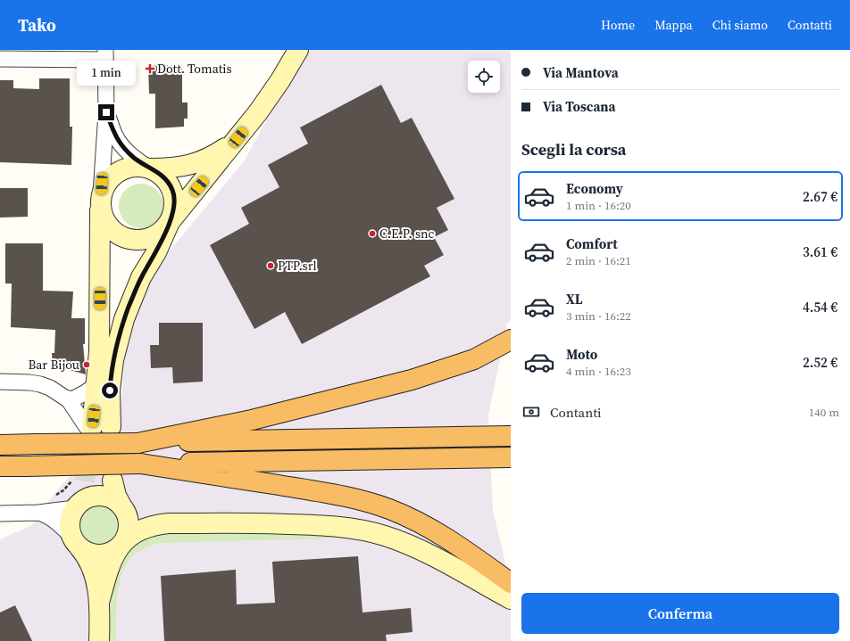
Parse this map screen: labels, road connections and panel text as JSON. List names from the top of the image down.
{
  "places": {
    "health": ["Dott. Tomatis"],
    "other": ["C.E.P. snc", "PTP.srl", "Bar Bijou"]
  },
  "page": {
    "header": "Tako",
    "nav": [
      "Home",
      "Mappa",
      "Chi siamo",
      "Contatti"
    ],
    "banner": ["Via Mantova", "Via Toscana"],
    "bubble": "1 min",
    "heading": "Scegli la corsa",
    "list": [
      {
        "name": "Economy",
        "note": "1 min · 16:20",
        "value": "2.67 €"
      },
      {
        "name": "Comfort",
        "note": "2 min · 16:21",
        "value": "3.61 €"
      },
      {
        "name": "XL",
        "note": "3 min · 16:22",
        "value": "4.54 €"
      },
      {
        "name": "Moto",
        "note": "4 min · 16:23",
        "value": "2.52 €"
      }
    ],
    "pay": ["Contanti", "140 m"],
    "buttons": "Conferma"
  }
}
